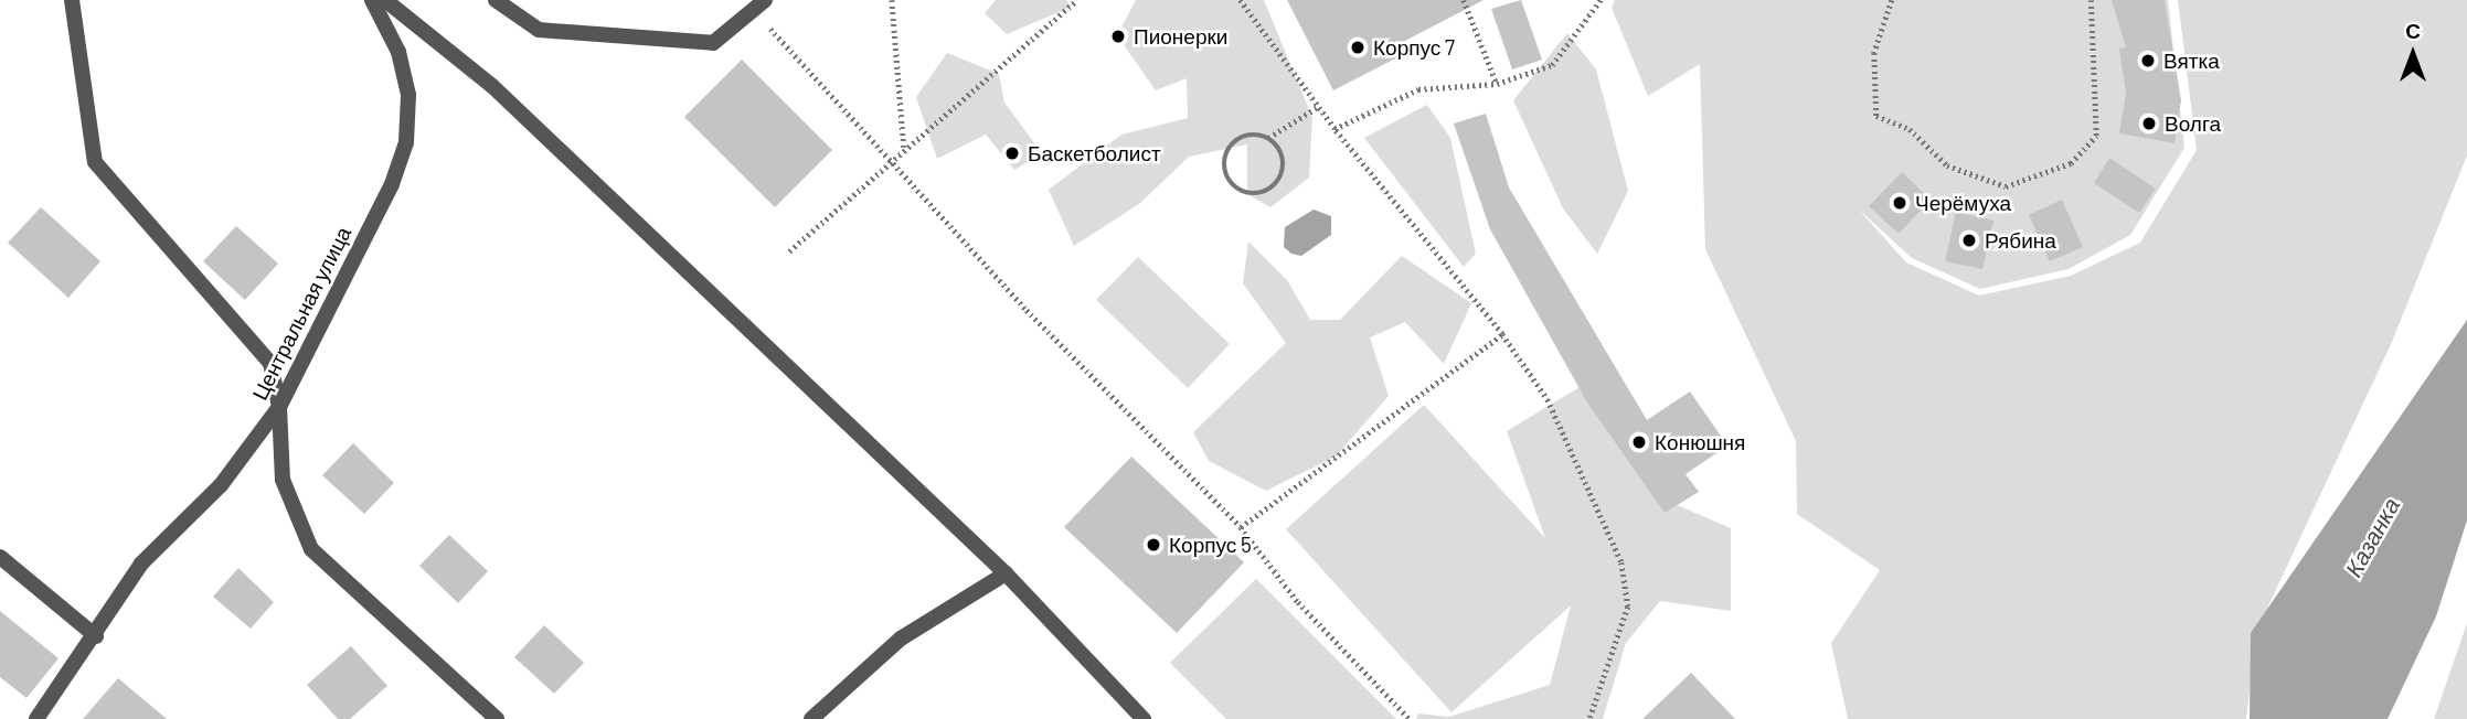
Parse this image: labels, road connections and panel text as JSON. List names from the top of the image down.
{
  "streets": {
    "street": ["Центральная улица"]
  },
  "water": ["Казанка"],
  "places": [
    "Пионерки",
    "Корпус 7",
    "Вятка",
    "Волга",
    "Баскетболист",
    "Черёмуха",
    "Рябина",
    "Конюшня",
    "Корпус 5"
  ],
  "north": "top"
}
